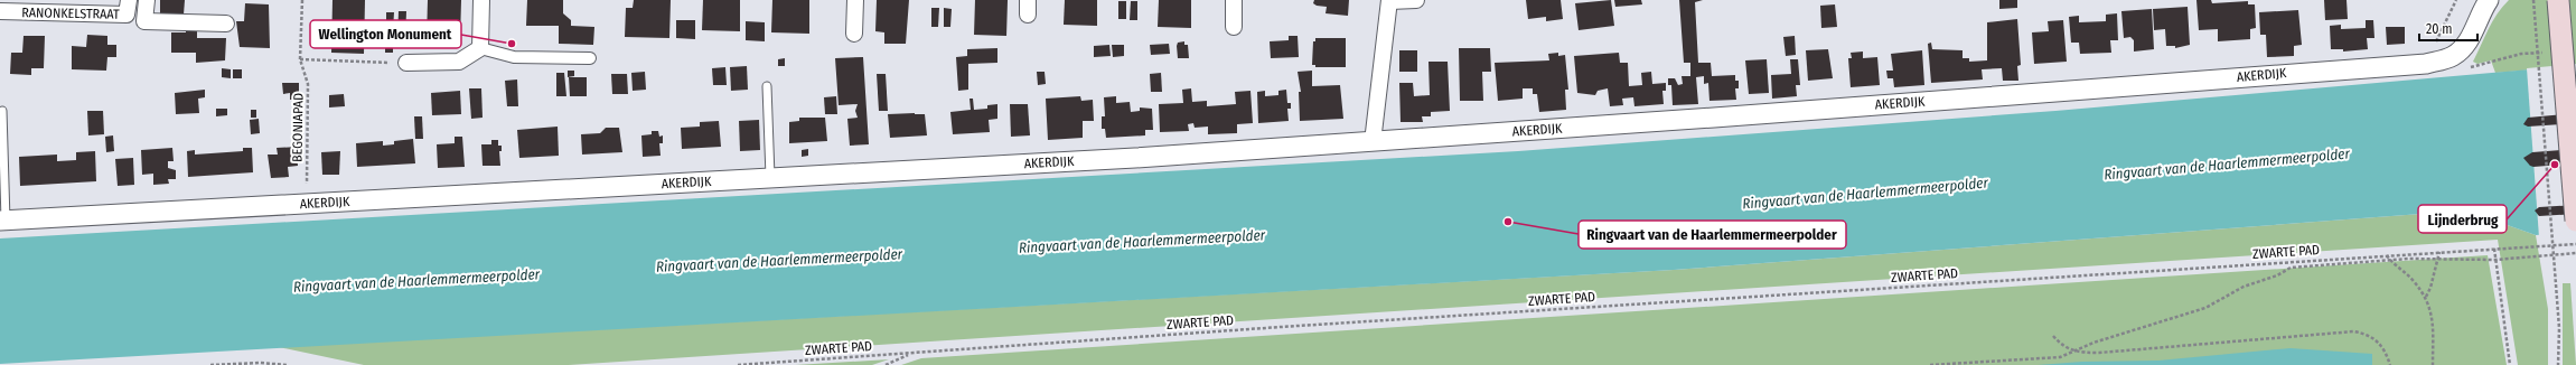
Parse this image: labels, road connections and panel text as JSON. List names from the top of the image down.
{
  "streets": {
    "street": ["RANONKELSTRAAT", "AKERDIJK"],
    "path": ["BEGONIAPAD", "ZWARTE PAD"]
  },
  "crossings": [
    ["AKERDIJK", "BEGONIAPAD"]
  ],
  "water": ["Ringvaart van de Haarlemmermeerpolder"],
  "places": ["Wellington Monument", "Lijnderbrug", "Ringvaart van de Haarlemmermeerpolder"],
  "scale_bar": "20 m"
}
